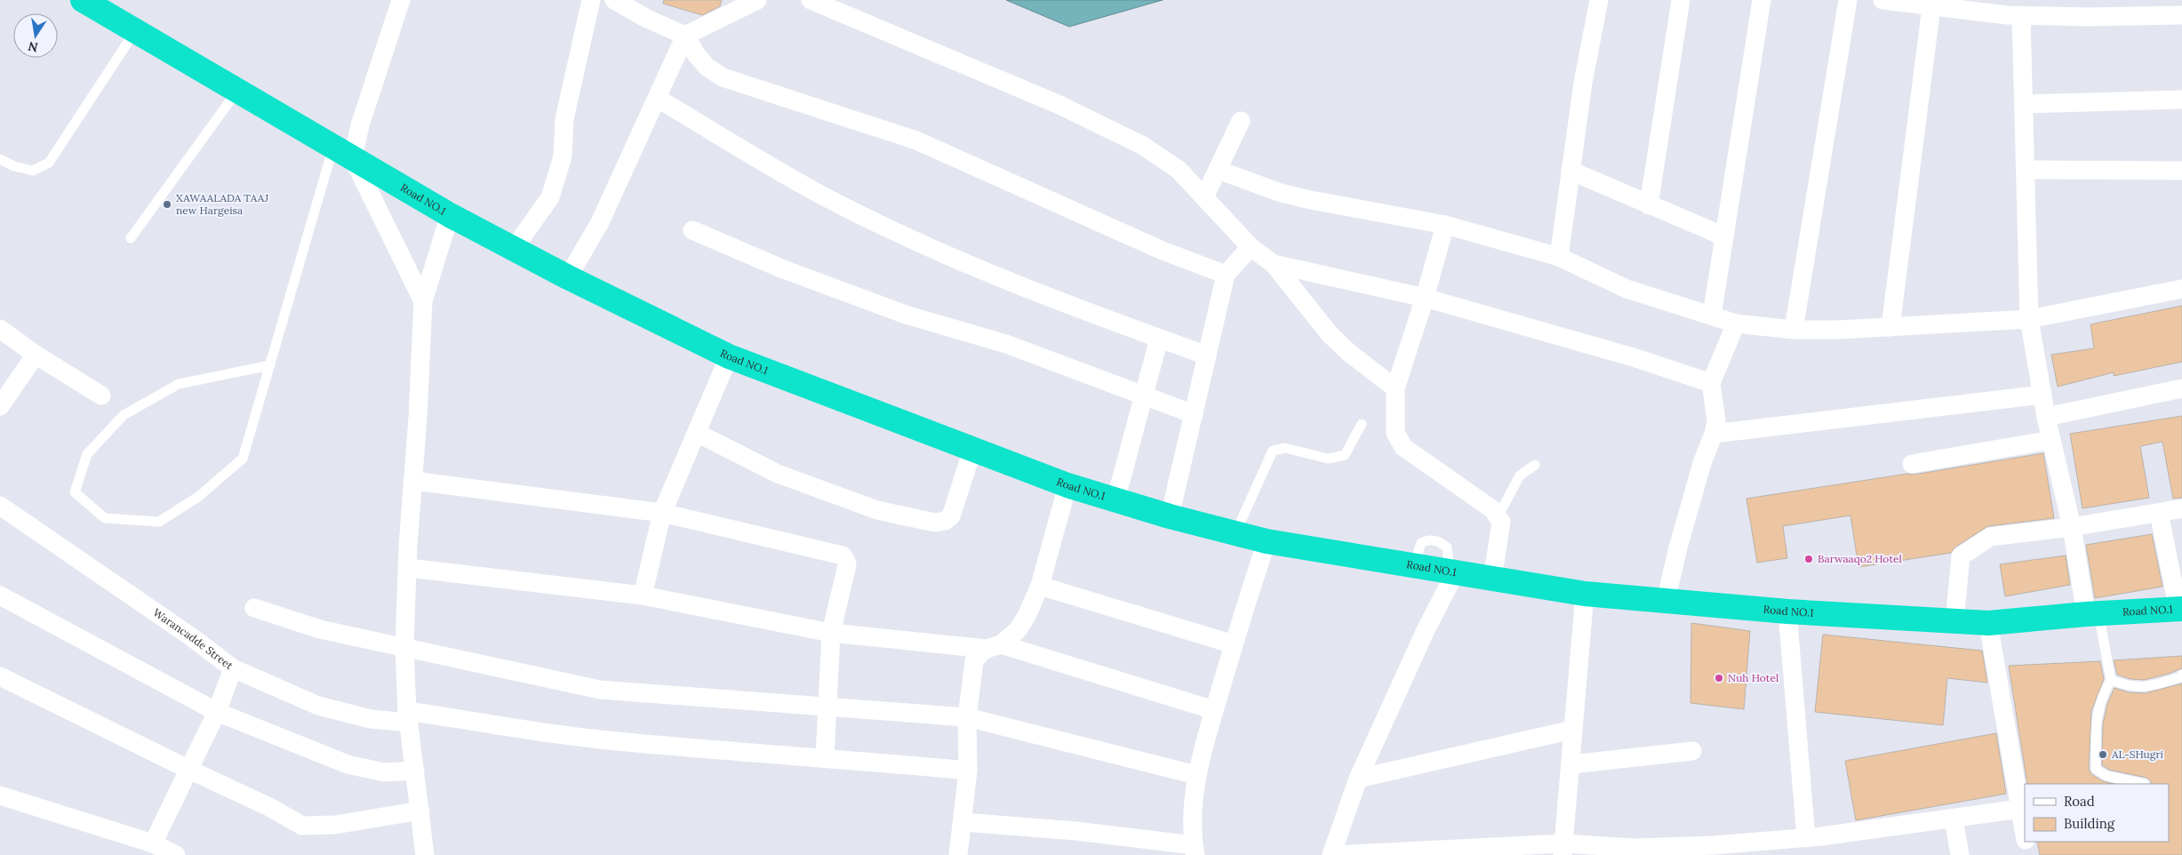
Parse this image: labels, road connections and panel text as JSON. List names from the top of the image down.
{
  "streets": {
    "highway": ["Road NO.1"],
    "street": ["Warancadde Street"]
  },
  "places": [
    "XAWAALADA TAAJ new Hargeisa",
    "Barwaaqo2 Hotel",
    "Nuh Hotel",
    "AL-SHugri"
  ],
  "legend": ["Road", "Building"],
  "north": "bottom"
}
